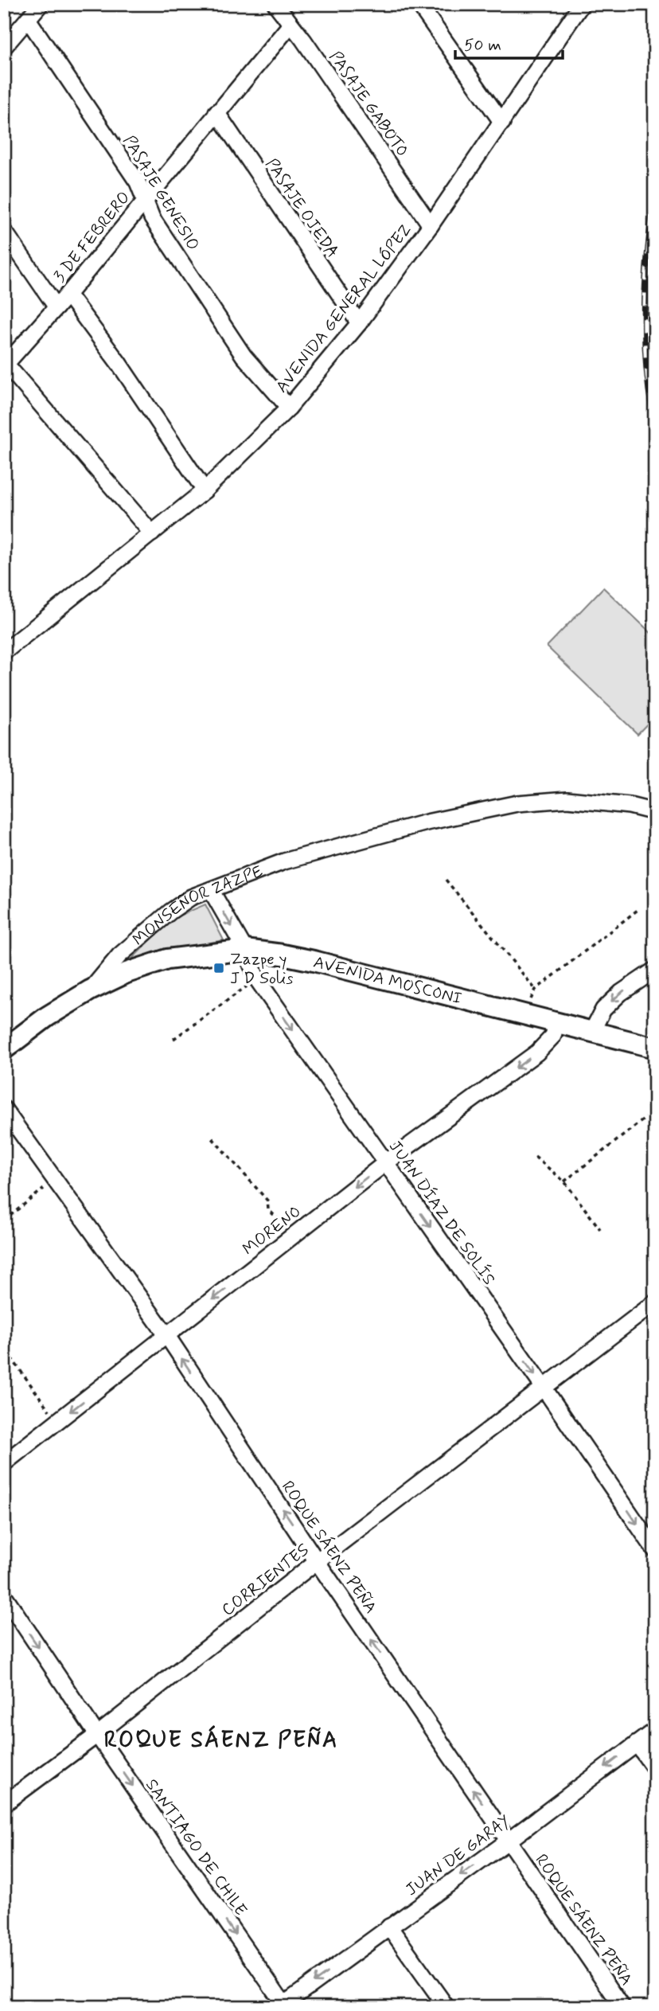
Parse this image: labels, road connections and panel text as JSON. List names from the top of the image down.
{
  "streets": {
    "street": [
      "PASAJE GABOTO",
      "PASAJE GENESIO",
      "PASAJE OJEDA",
      "3 DE FEBRERO",
      "AVENIDA GENERAL LÓPEZ",
      "MONSEÑOR ZAZPE",
      "AVENIDA MOSCONI",
      "JUAN DÍAZ DE SOLÍS",
      "MORENO",
      "ROQUE SÁENZ PEÑA",
      "CORRIENTES",
      "SANTIAGO DE CHILE",
      "JUAN DE GARAY"
    ]
  },
  "crossings": [
    ["PASAJE GABOTO", "3 DE FEBRERO"],
    ["PASAJE GABOTO", "AVENIDA GENERAL LÓPEZ"],
    ["PASAJE GENESIO", "3 DE FEBRERO"],
    ["PASAJE GENESIO", "AVENIDA GENERAL LÓPEZ"],
    ["PASAJE OJEDA", "3 DE FEBRERO"],
    ["PASAJE OJEDA", "AVENIDA GENERAL LÓPEZ"],
    ["MONSEÑOR ZAZPE", "AVENIDA MOSCONI"],
    ["MONSEÑOR ZAZPE", "JUAN DÍAZ DE SOLÍS"],
    ["AVENIDA MOSCONI", "JUAN DÍAZ DE SOLÍS"],
    ["AVENIDA MOSCONI", "MORENO"],
    ["JUAN DÍAZ DE SOLÍS", "MORENO"],
    ["JUAN DÍAZ DE SOLÍS", "CORRIENTES"],
    ["MORENO", "ROQUE SÁENZ PEÑA"],
    ["ROQUE SÁENZ PEÑA", "CORRIENTES"],
    ["ROQUE SÁENZ PEÑA", "JUAN DE GARAY"],
    ["CORRIENTES", "SANTIAGO DE CHILE"],
    ["SANTIAGO DE CHILE", "JUAN DE GARAY"]
  ],
  "one_way": [
    "JUAN DÍAZ DE SOLÍS",
    "MORENO",
    "ROQUE SÁENZ PEÑA",
    "SANTIAGO DE CHILE",
    "JUAN DE GARAY"
  ],
  "districts": ["ROQUE SÁENZ PEÑA"],
  "places": {
    "transit": ["Zazpe y J D Solis"]
  },
  "scale_bar": "50 m"
}
